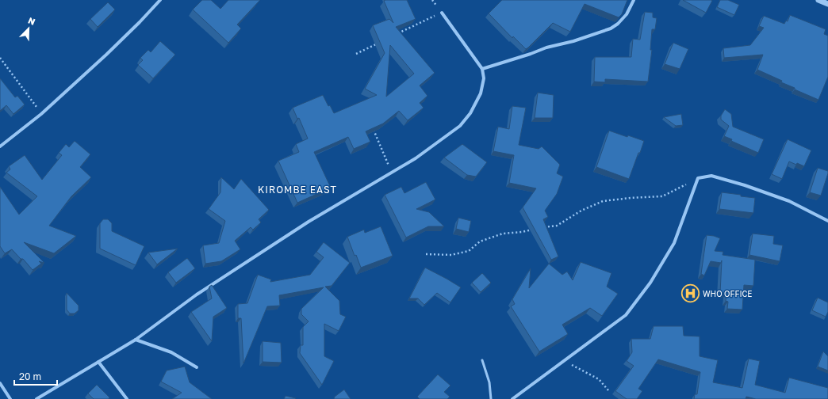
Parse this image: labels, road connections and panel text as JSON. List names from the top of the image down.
{
  "districts": ["KIROMBE EAST"],
  "places": {
    "hospital": ["WHO OFFICE"]
  },
  "scale_bar": "20 m",
  "north": "top right"
}
